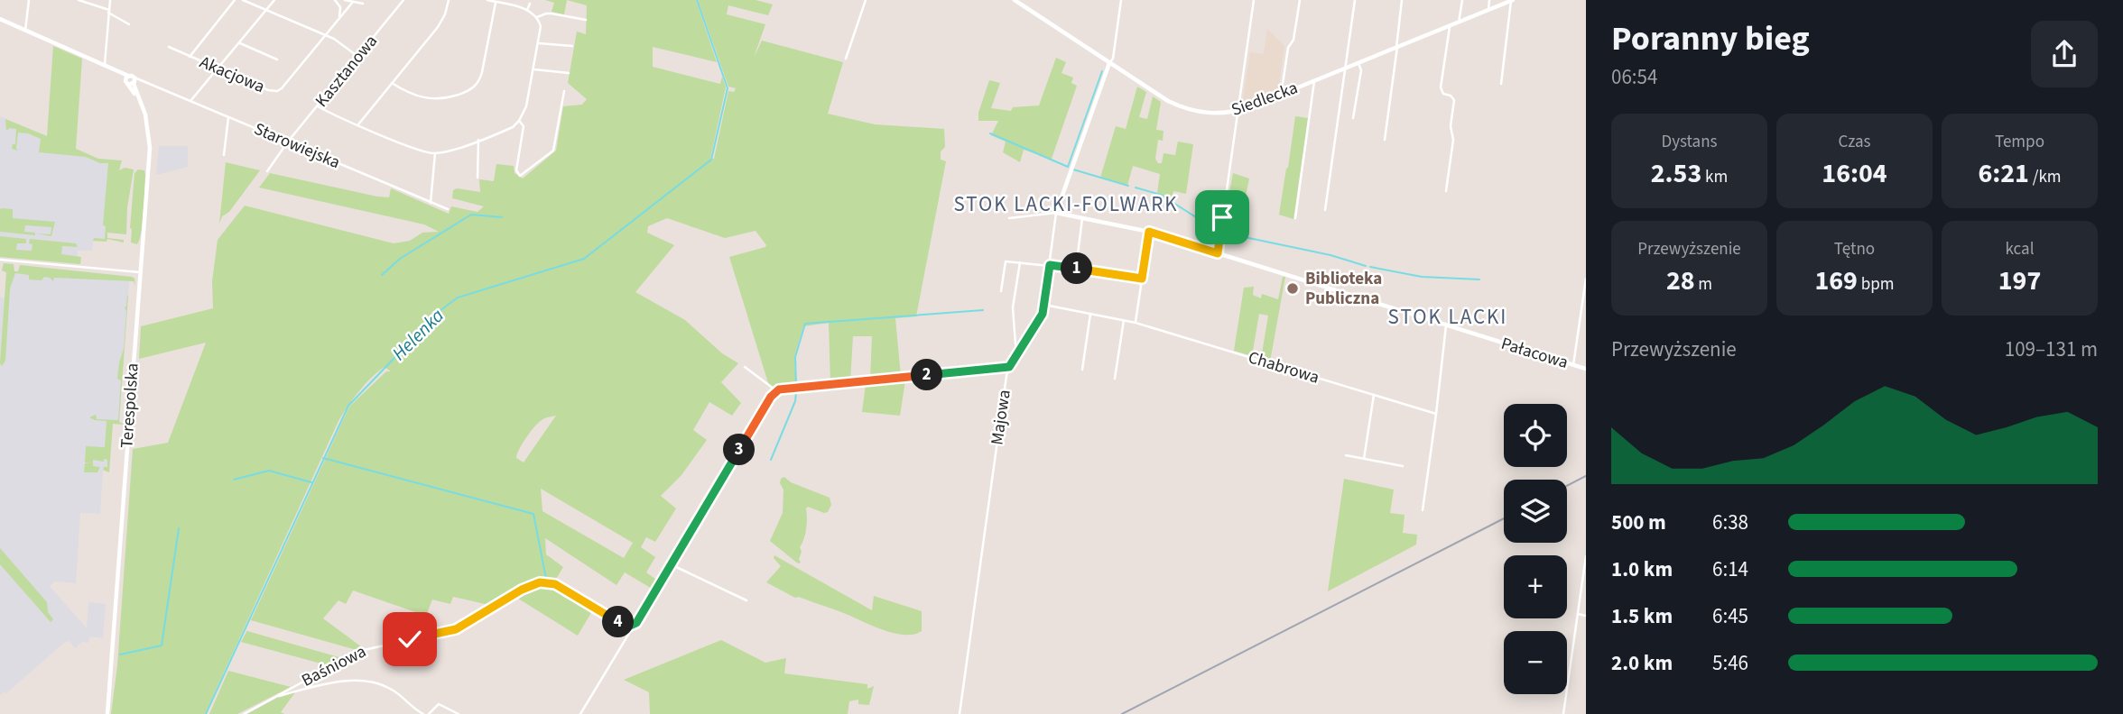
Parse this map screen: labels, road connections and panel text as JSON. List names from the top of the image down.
{
  "streets": {
    "street": [
      "Kasztanowa",
      "Akacjowa",
      "Siedlecka",
      "Starowiejska",
      "Pałacowa",
      "Chabrowa",
      "Terespolska",
      "Majowa",
      "Baśniowa"
    ]
  },
  "crossings": [
    ["Kasztanowa", "Starowiejska"],
    ["Siedlecka", "Majowa"],
    ["Starowiejska", "Terespolska"],
    ["Pałacowa", "Majowa"],
    ["Chabrowa", "Majowa"]
  ],
  "districts": ["STOK LACKI-FOLWARK", "STOK LACKI"],
  "water": ["Helenka"],
  "places": ["Biblioteka Publiczna"],
  "page": {
    "heading": ["Poranny bieg", "06:54"],
    "stats": [
      ["Dystans", "2.53 km"],
      ["Czas", "16:04"],
      ["Tempo", "6:21 /km"],
      ["Przewyższenie", "28 m"],
      ["Tętno", "169 bpm"],
      ["kcal", "197"]
    ],
    "pins": [
      "1",
      "2",
      "3",
      "4"
    ],
    "chart": ["Przewyższenie", "109–131 m"],
    "map_buttons": ["+", "−"],
    "list": [
      {
        "name": "500 m",
        "note": "6:38"
      },
      {
        "name": "1.0 km",
        "note": "6:14"
      },
      {
        "name": "1.5 km",
        "note": "6:45"
      },
      {
        "name": "2.0 km",
        "note": "5:46"
      }
    ]
  }
}
